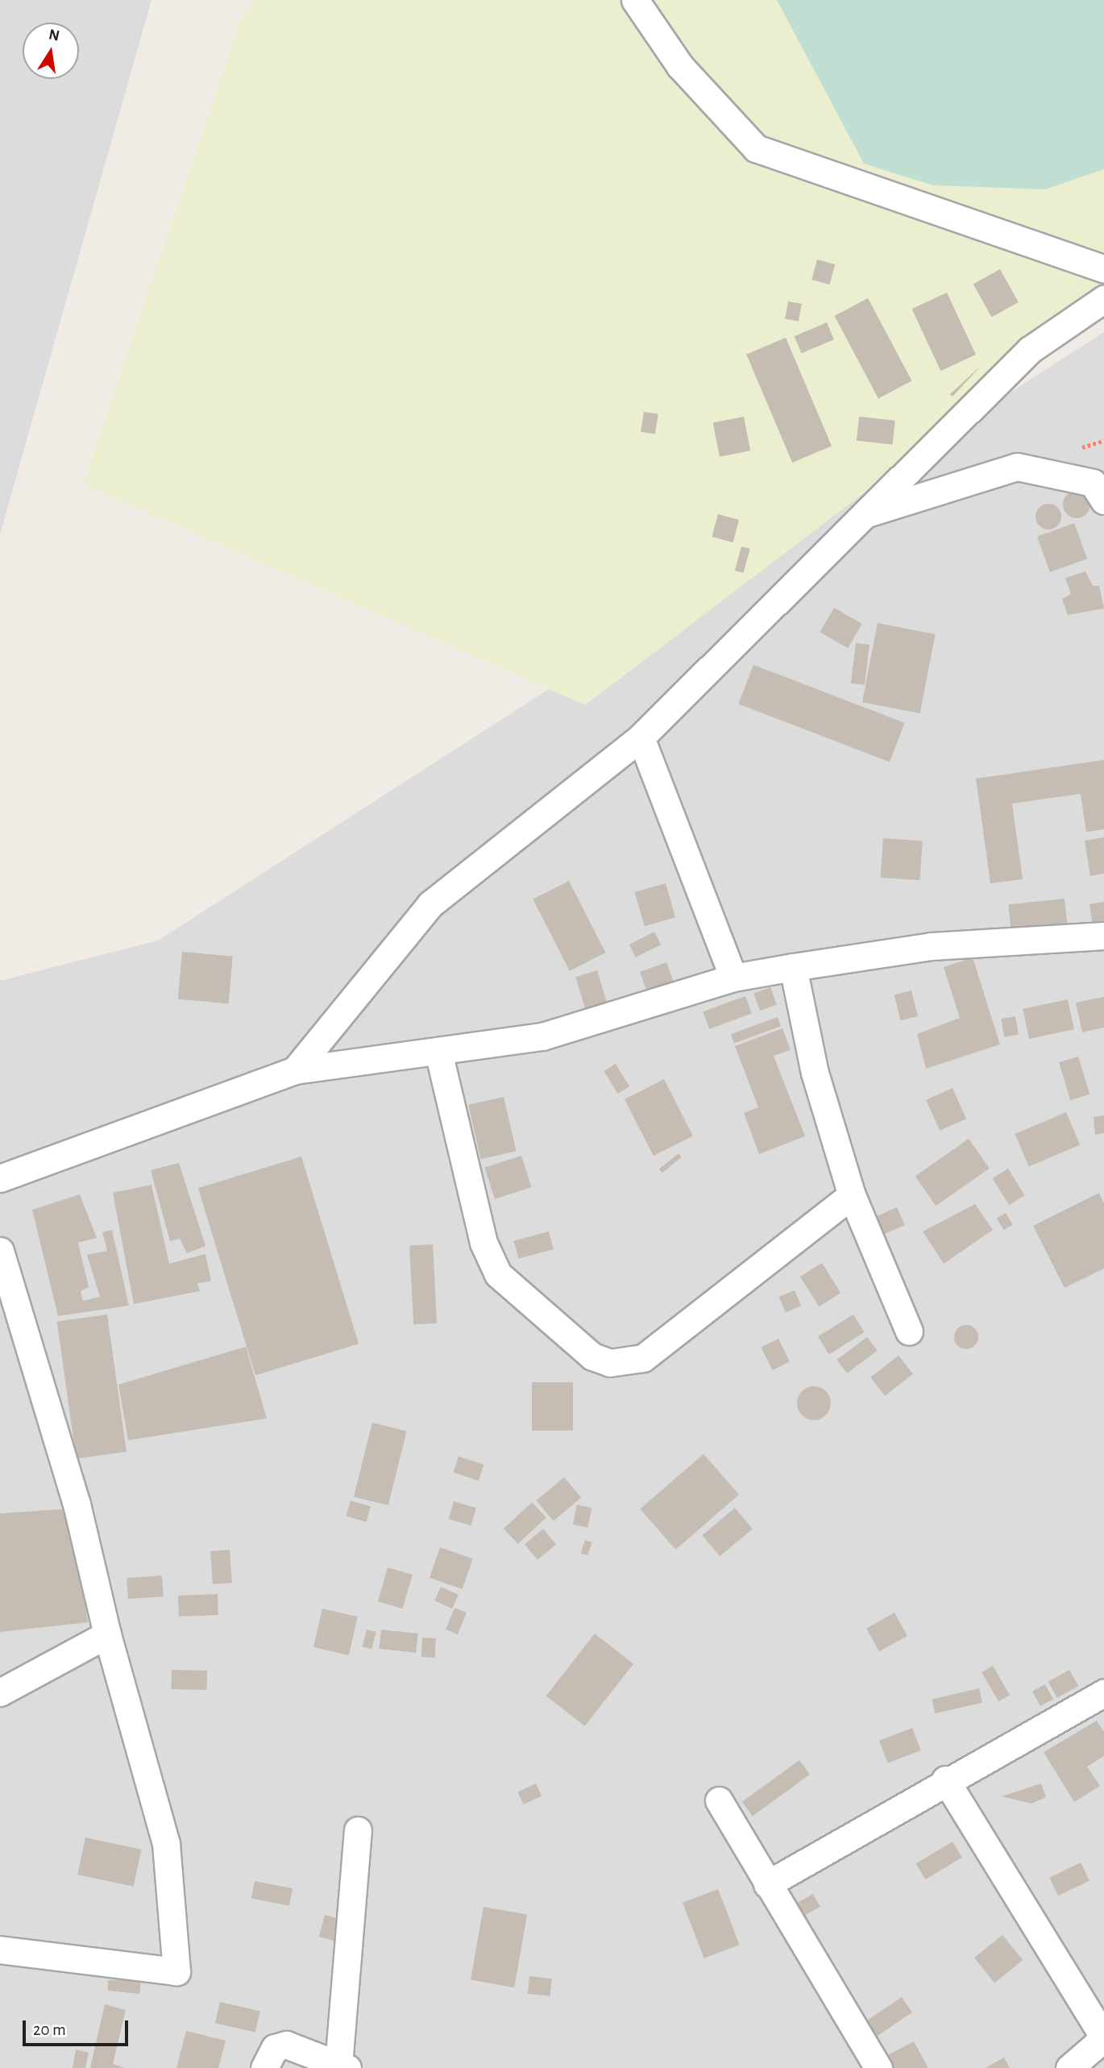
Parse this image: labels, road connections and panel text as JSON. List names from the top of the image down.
{
  "scale_bar": "20 m",
  "north": "top"
}
